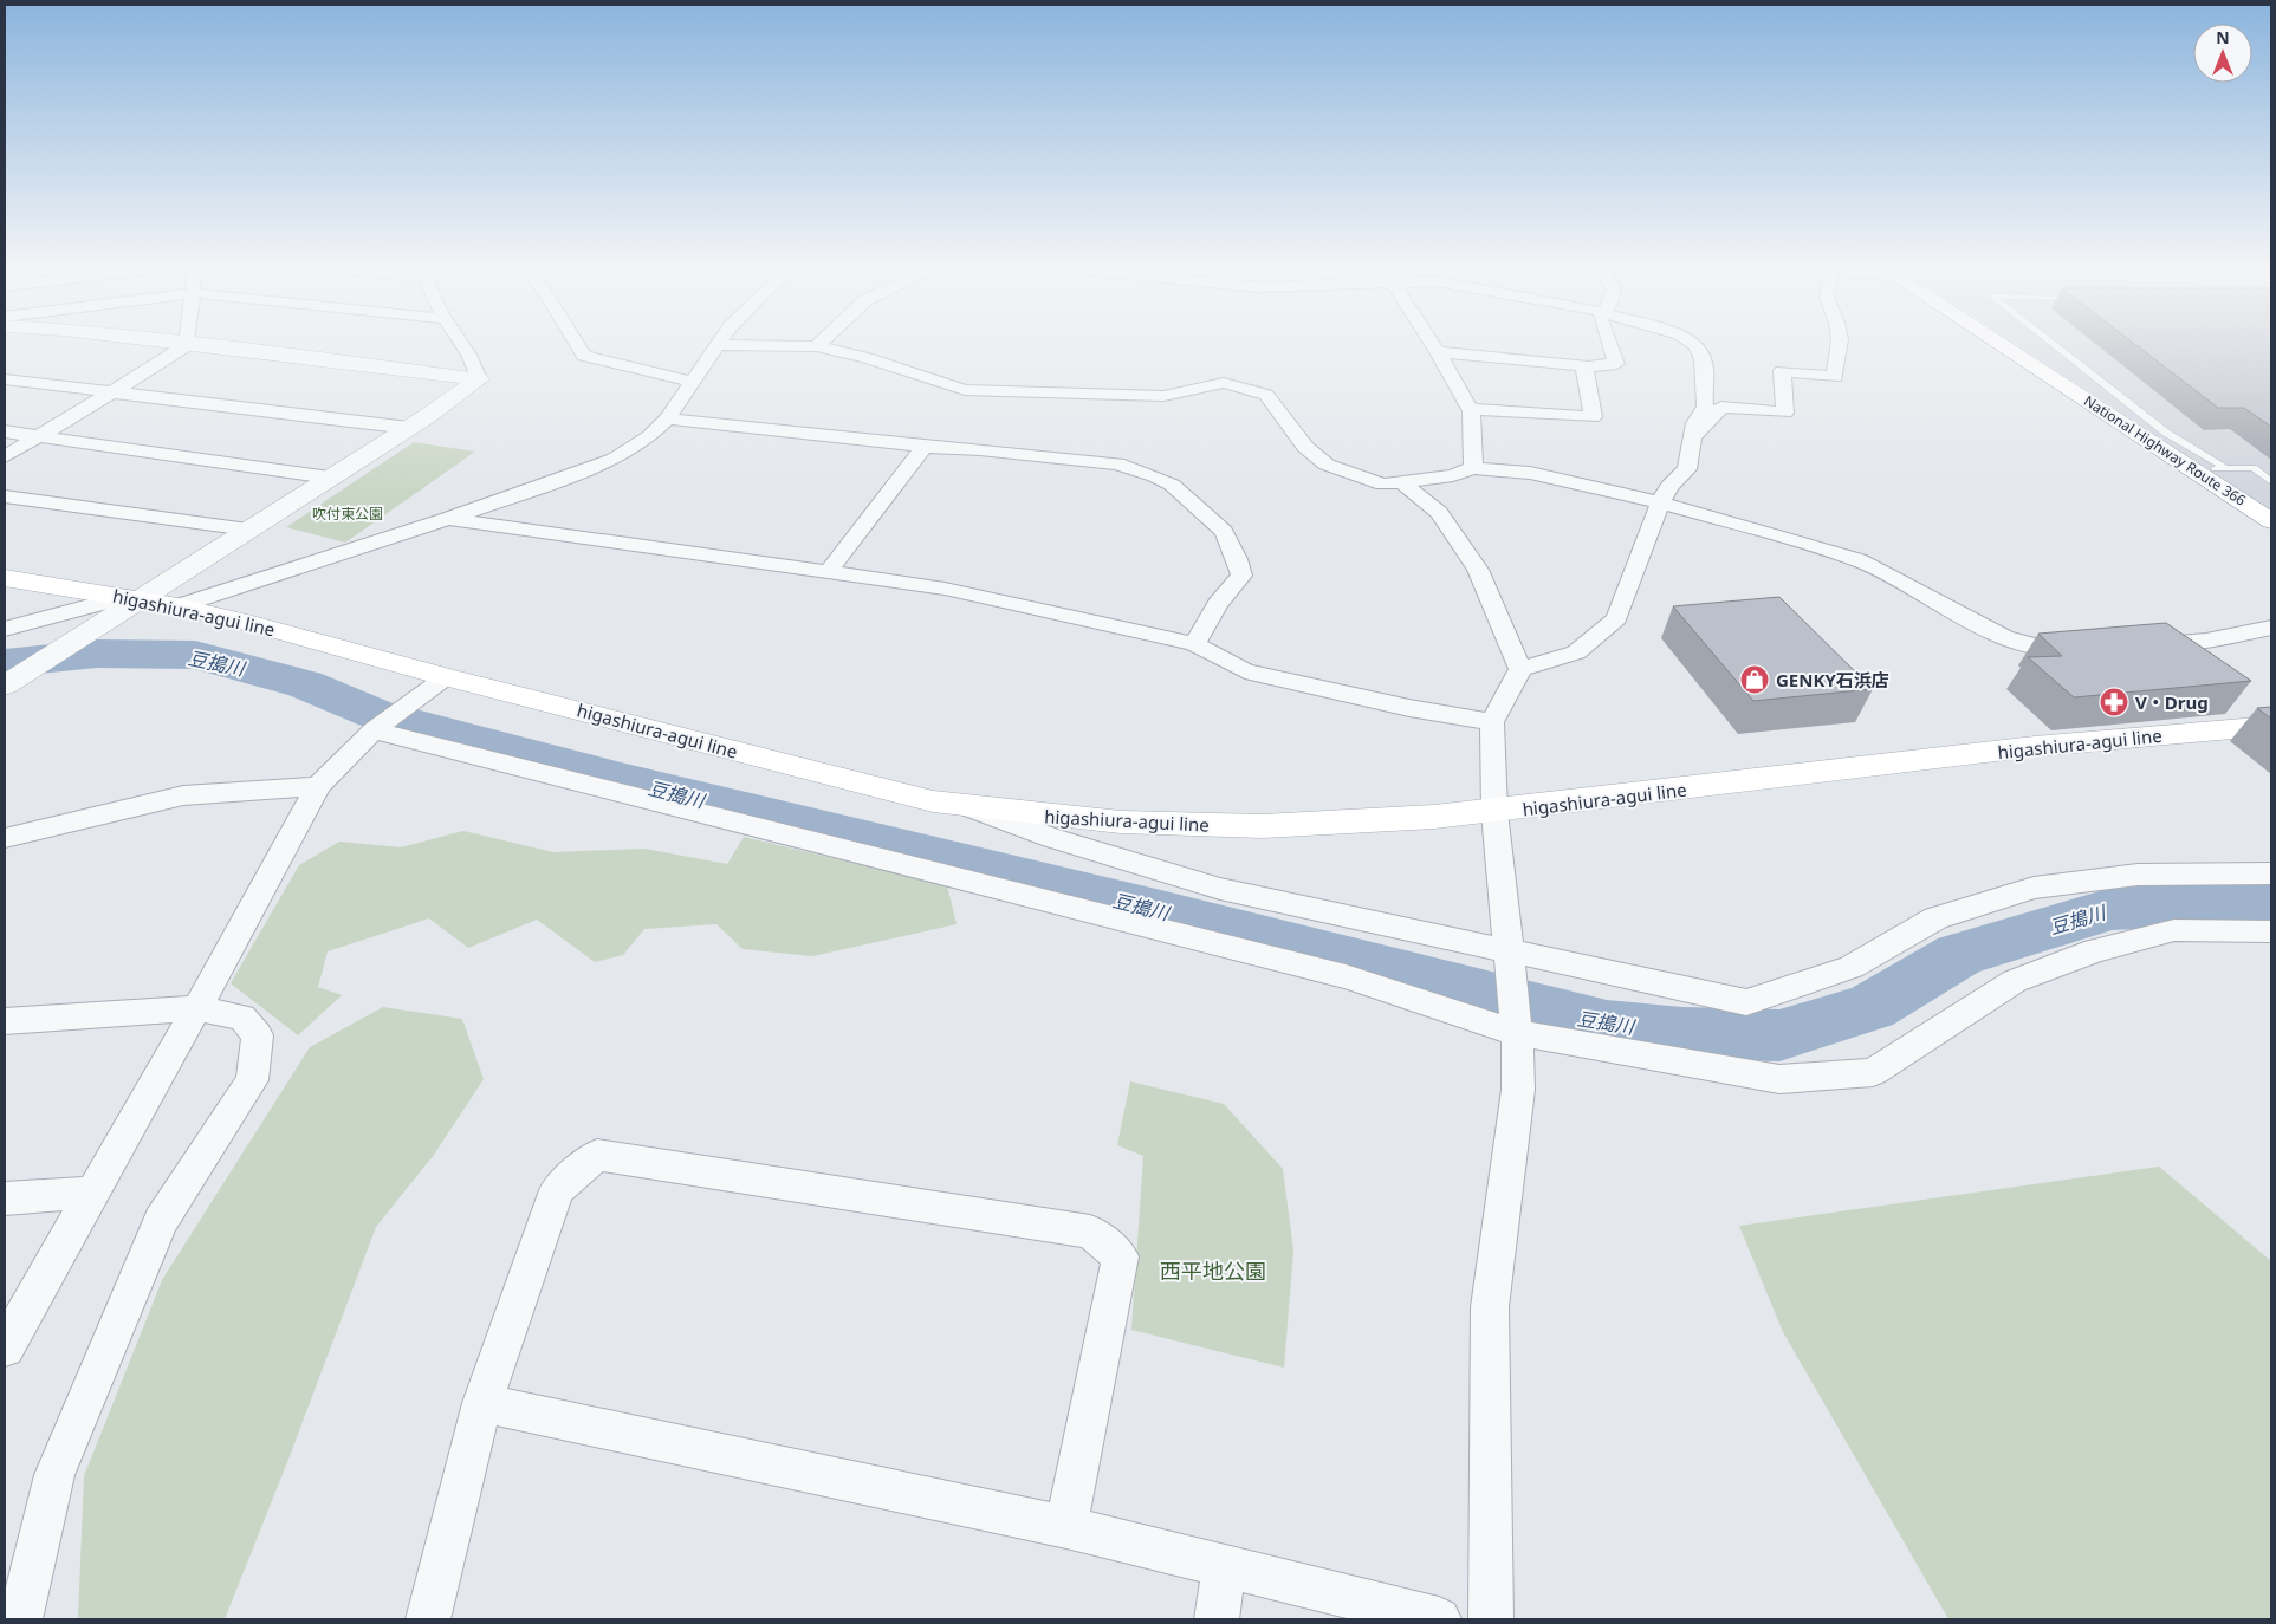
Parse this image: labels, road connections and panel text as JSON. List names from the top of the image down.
{
  "streets": {
    "main road": ["National Highway Route 366", "higashiura-agui line"]
  },
  "water": ["豆搗川"],
  "parks": ["吹付東公園", "西平地公園"],
  "places": {
    "shop": ["GENKY石浜店"],
    "pharmacy": ["V・Drug"]
  },
  "north": "top"
}
